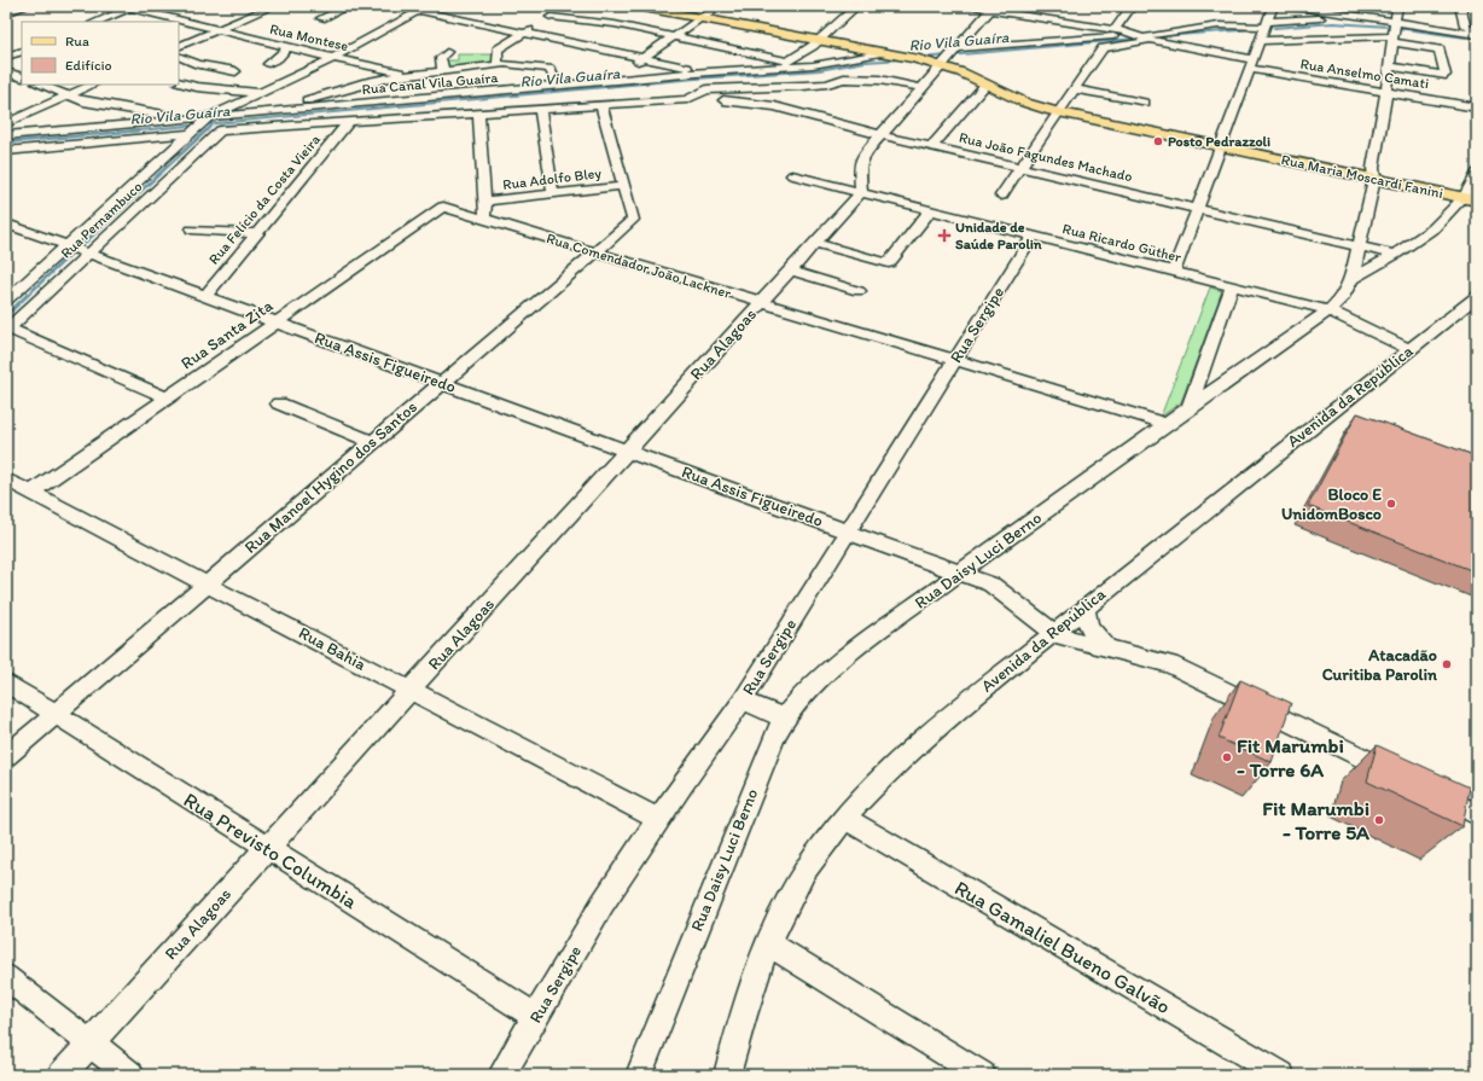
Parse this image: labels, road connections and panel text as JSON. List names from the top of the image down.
{
  "streets": {
    "main road": ["Rua Maria Moscardi Fanini"],
    "street": [
      "Rua Montese",
      "Rua Anselmo Camati",
      "Rua Canal Vila Guaíra",
      "Rua João Fagundes Machado",
      "Rua Adolfo Bley",
      "Rua Felício da Costa Vieira",
      "Rua Pernambuco",
      "Rua Ricardo Güther",
      "Rua Comendador João Lackner",
      "Rua Sergipe",
      "Rua Santa Zita",
      "Rua Alagoas",
      "Rua Assis Figueiredo",
      "Avenida da República",
      "Rua Manoel Hygino dos Santos",
      "Rua Daisy Luci Berno",
      "Rua Bahia",
      "Rua Previsto Columbia",
      "Rua Gamaliel Bueno Galvão"
    ]
  },
  "crossings": [
    ["Rua Canal Vila Guaíra", "Rua João Fagundes Machado"],
    ["Rua Canal Vila Guaíra", "Rua Maria Moscardi Fanini"],
    ["Rua Canal Vila Guaíra", "Rua Felício da Costa Vieira"],
    ["Rua Canal Vila Guaíra", "Rua Pernambuco"],
    ["Rua Canal Vila Guaíra", "Rua Manoel Hygino dos Santos"],
    ["Rua Adolfo Bley", "Rua Manoel Hygino dos Santos"],
    ["Rua Felício da Costa Vieira", "Rua Assis Figueiredo"],
    ["Rua Pernambuco", "Rua Assis Figueiredo"],
    ["Rua Ricardo Güther", "Rua Sergipe"],
    ["Rua Ricardo Güther", "Rua Alagoas"],
    ["Rua Ricardo Güther", "Avenida da República"],
    ["Rua Ricardo Güther", "Rua Daisy Luci Berno"],
    ["Rua Comendador João Lackner", "Rua Sergipe"],
    ["Rua Comendador João Lackner", "Rua Santa Zita"],
    ["Rua Comendador João Lackner", "Rua Alagoas"],
    ["Rua Comendador João Lackner", "Rua Manoel Hygino dos Santos"],
    ["Rua Comendador João Lackner", "Rua Daisy Luci Berno"],
    ["Rua Sergipe", "Rua Assis Figueiredo"],
    ["Rua Sergipe", "Rua Bahia"],
    ["Rua Sergipe", "Rua Previsto Columbia"],
    ["Rua Santa Zita", "Rua Assis Figueiredo"],
    ["Rua Santa Zita", "Rua Bahia"],
    ["Rua Alagoas", "Rua Assis Figueiredo"],
    ["Rua Alagoas", "Rua Bahia"],
    ["Rua Alagoas", "Rua Previsto Columbia"],
    ["Rua Assis Figueiredo", "Avenida da República"],
    ["Rua Assis Figueiredo", "Rua Manoel Hygino dos Santos"],
    ["Rua Assis Figueiredo", "Rua Daisy Luci Berno"],
    ["Avenida da República", "Rua Gamaliel Bueno Galvão"],
    ["Rua Manoel Hygino dos Santos", "Rua Bahia"],
    ["Rua Manoel Hygino dos Santos", "Rua Previsto Columbia"]
  ],
  "water": ["Rio Vila Guaíra"],
  "places": {
    "other": [
      "Posto Pedrazzoli",
      "Bloco E UnidomBosco",
      "Atacadão Curitiba Parolin",
      "Fit Marumbi - Torre 6A",
      "Fit Marumbi - Torre 5A"
    ],
    "health": ["Unidade de Saúde Parolin"]
  },
  "legend": ["Rua", "Edifício"]
}
